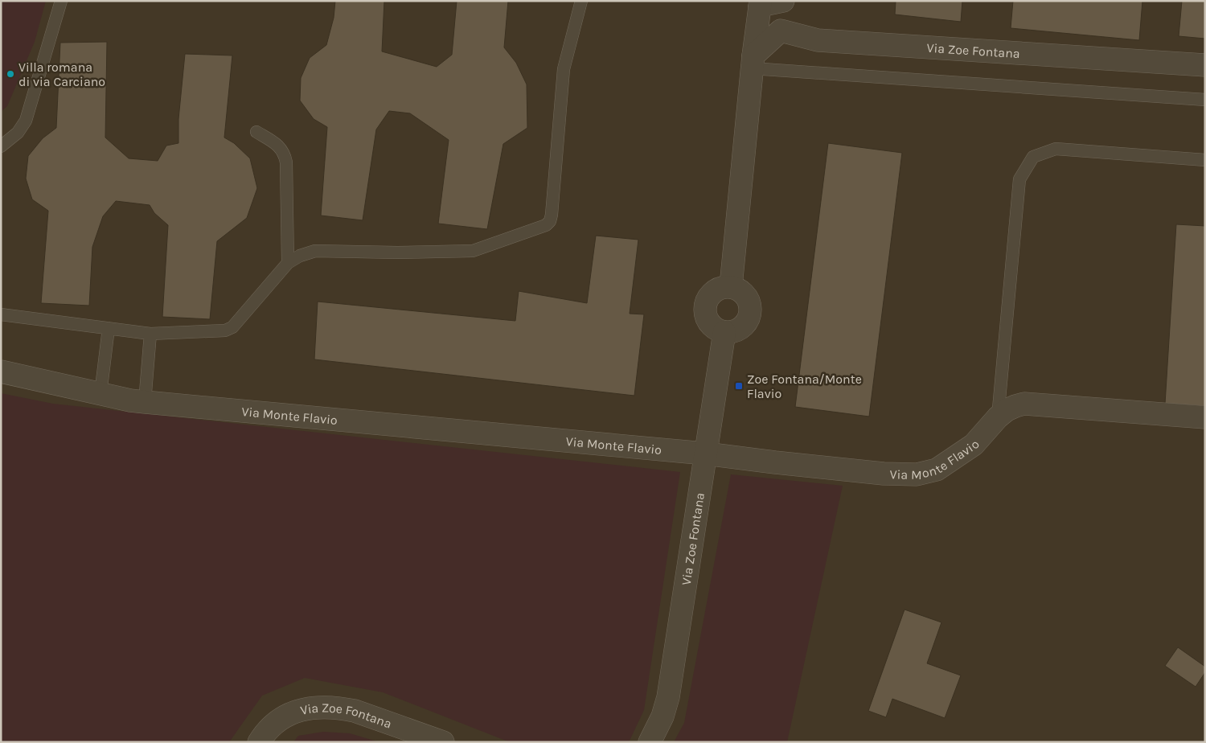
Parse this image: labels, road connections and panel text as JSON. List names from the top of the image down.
{
  "streets": {
    "street": ["Via Zoe Fontana", "Via Monte Flavio"]
  },
  "crossings": [
    ["Via Zoe Fontana", "Via Monte Flavio"]
  ],
  "places": {
    "other": ["Villa romana di via Carciano"],
    "transit": ["Zoe Fontana/Monte Flavio"]
  }
}
